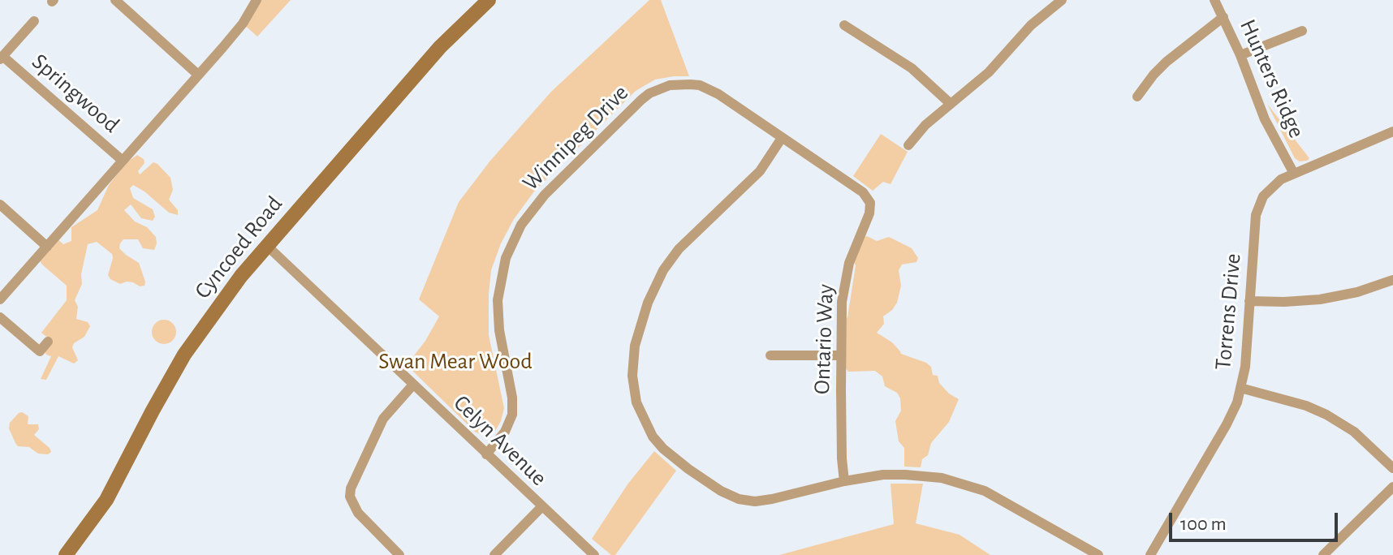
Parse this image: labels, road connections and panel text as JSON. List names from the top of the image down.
{
  "streets": {
    "street": [
      "Hunters Ridge",
      "Springwood",
      "Winnipeg Drive",
      "Cyncoed Road",
      "Torrens Drive",
      "Ontario Way",
      "Celyn Avenue"
    ]
  },
  "crossings": [
    ["Hunters Ridge", "Torrens Drive"],
    ["Winnipeg Drive", "Ontario Way"],
    ["Winnipeg Drive", "Celyn Avenue"],
    ["Cyncoed Road", "Celyn Avenue"]
  ],
  "parks": ["Swan Mear Wood"],
  "scale_bar": "100 m"
}
